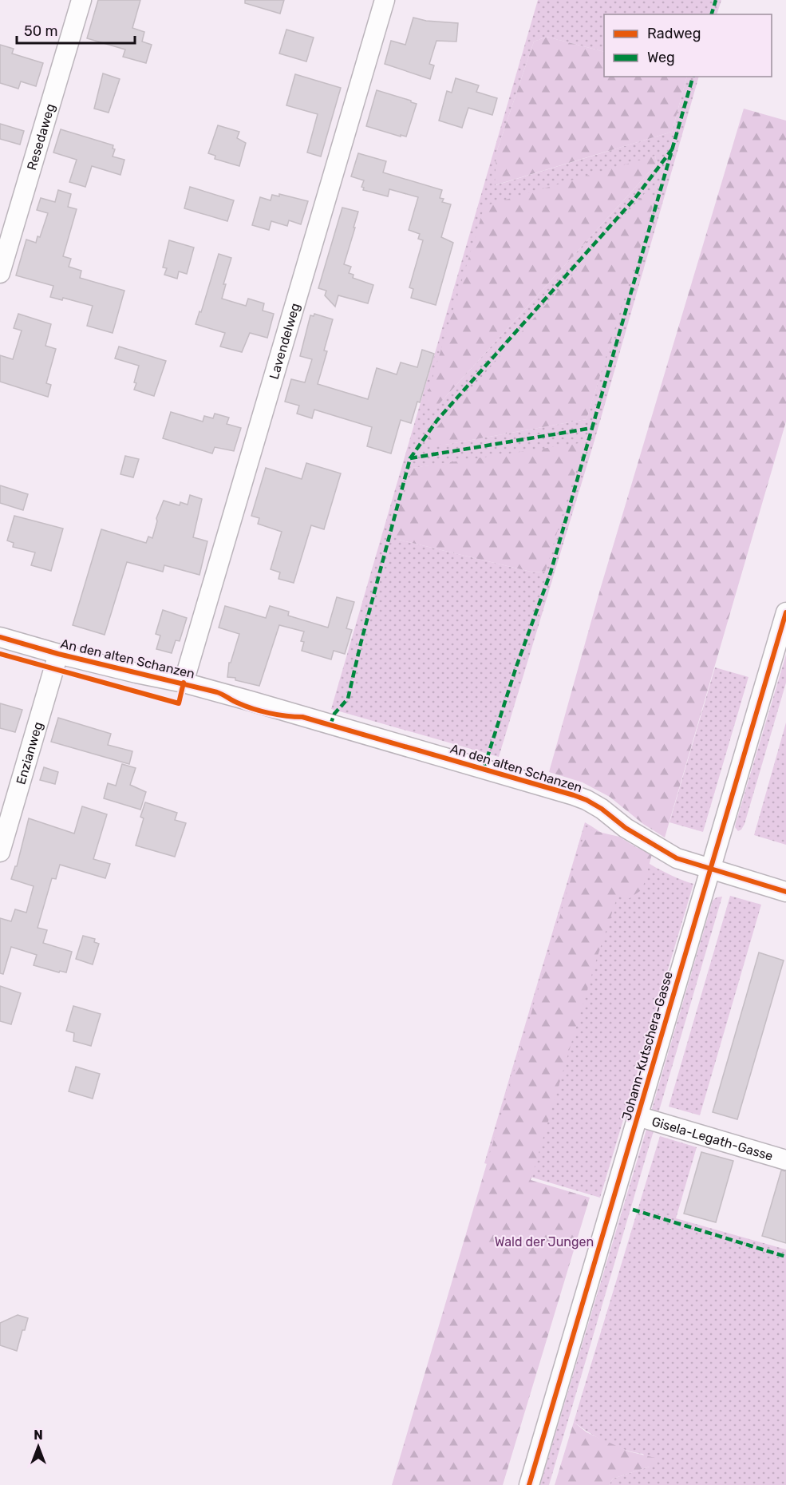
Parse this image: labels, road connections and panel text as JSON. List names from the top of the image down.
{
  "streets": {
    "street": [
      "Resedaweg",
      "Lavendelweg",
      "An den alten Schanzen",
      "Enzianweg",
      "Johann-Kutschera-Gasse",
      "Gisela-Legath-Gasse"
    ]
  },
  "crossings": [
    ["Lavendelweg", "An den alten Schanzen"],
    ["An den alten Schanzen", "Enzianweg"],
    ["An den alten Schanzen", "Johann-Kutschera-Gasse"],
    ["Johann-Kutschera-Gasse", "Gisela-Legath-Gasse"]
  ],
  "parks": ["Wald der Jungen"],
  "legend": ["Radweg", "Weg"],
  "scale_bar": "50 m",
  "north": "top"
}
